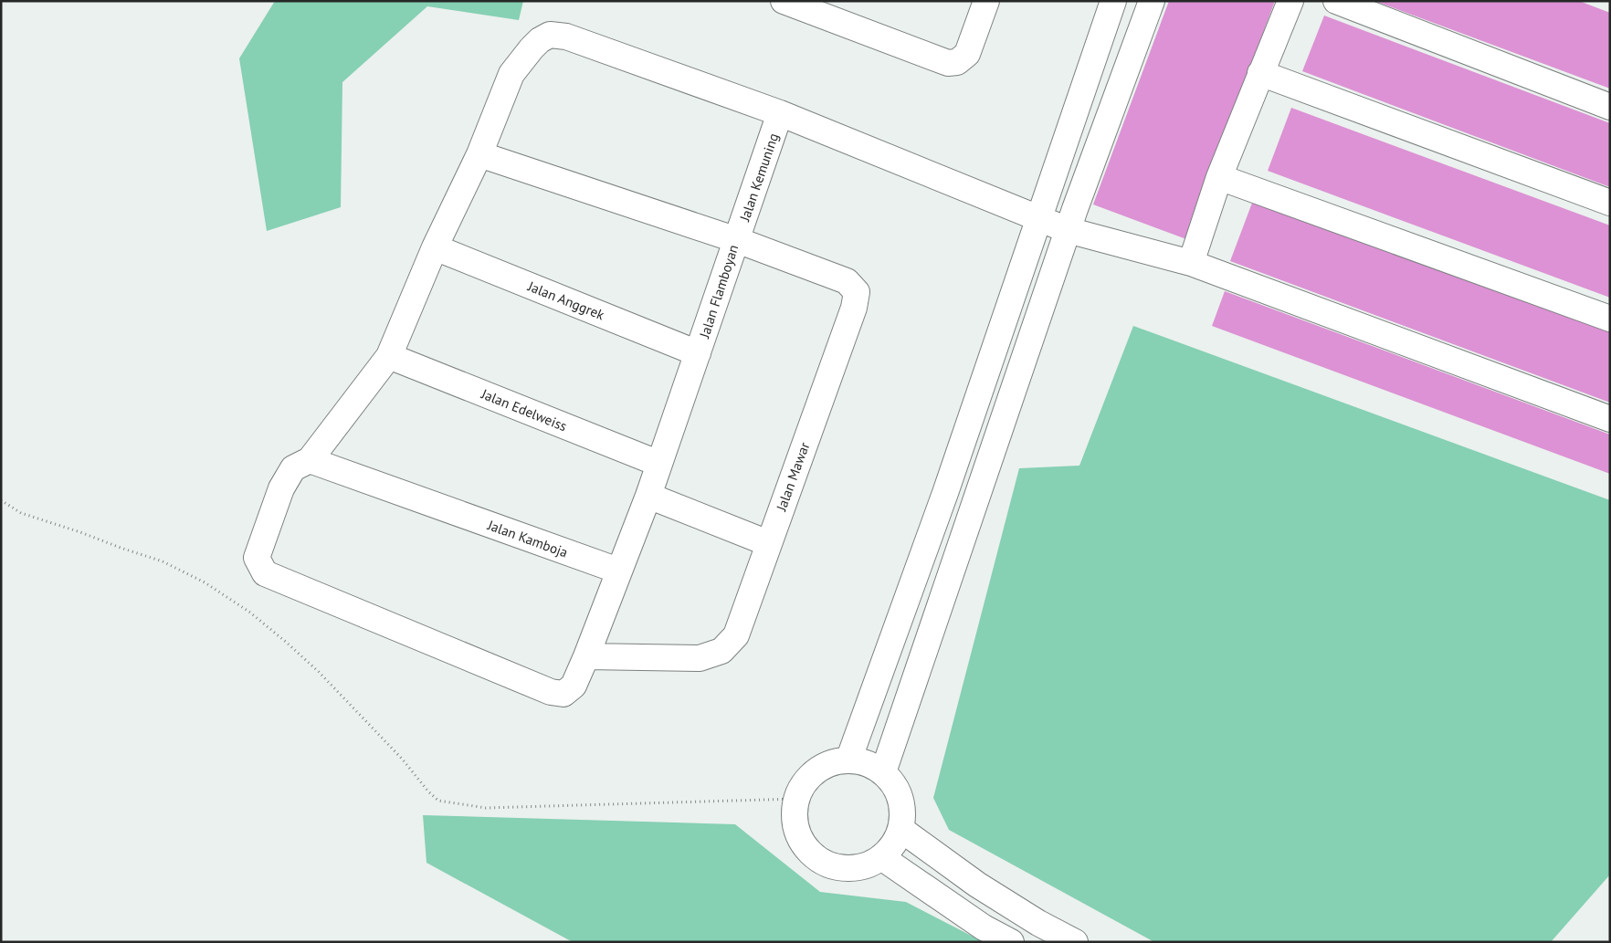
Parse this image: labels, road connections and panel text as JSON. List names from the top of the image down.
{
  "streets": {
    "street": [
      "Jalan Kemuning",
      "Jalan Flamboyan",
      "Jalan Anggrek",
      "Jalan Edelweiss",
      "Jalan Mawar",
      "Jalan Kamboja"
    ]
  },
  "crossings": [
    ["Jalan Kemuning", "Jalan Flamboyan"],
    ["Jalan Kemuning", "Jalan Mawar"],
    ["Jalan Flamboyan", "Jalan Anggrek"],
    ["Jalan Flamboyan", "Jalan Edelweiss"],
    ["Jalan Flamboyan", "Jalan Mawar"],
    ["Jalan Flamboyan", "Jalan Kamboja"]
  ]
}
